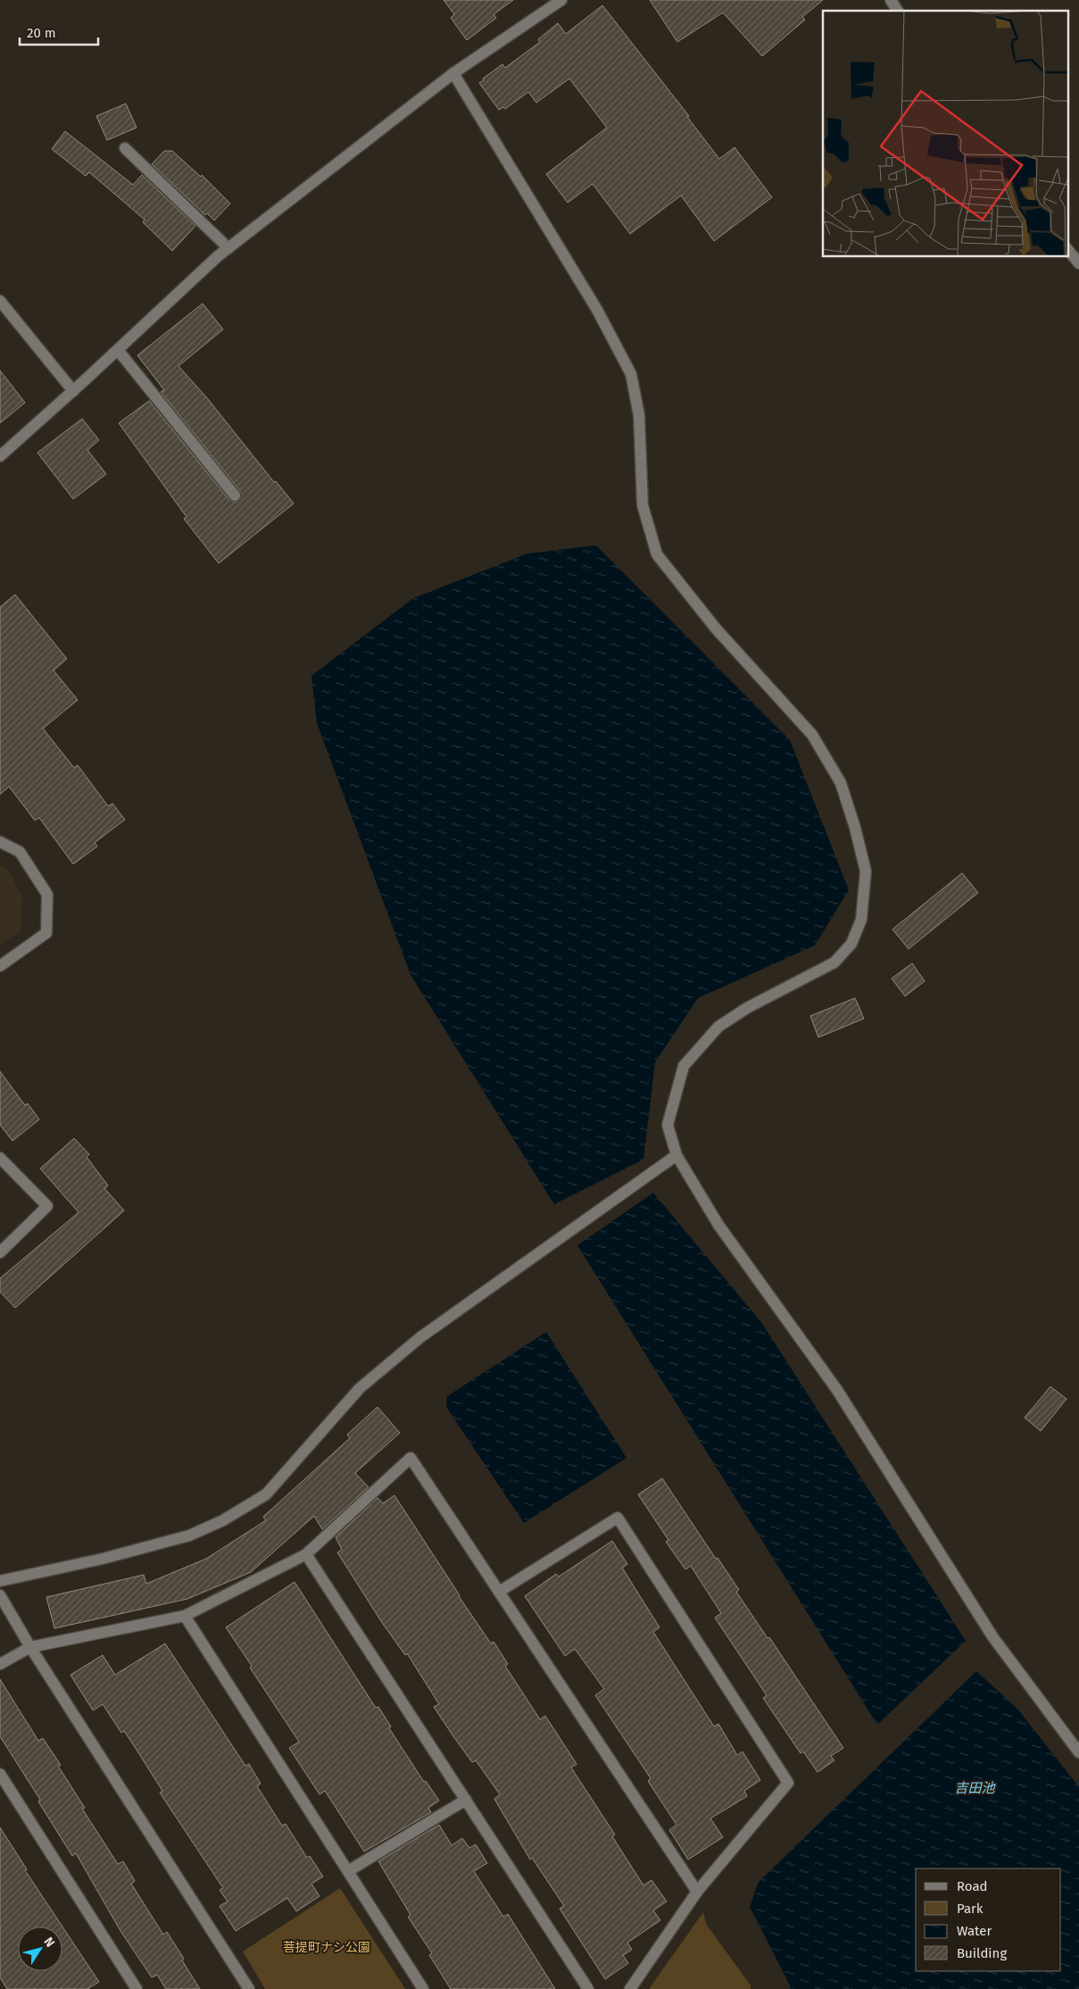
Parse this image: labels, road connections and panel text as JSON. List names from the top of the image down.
{
  "water": ["吉田池"],
  "parks": ["菩提町ナシ公園"],
  "legend": [
    "Road",
    "Park",
    "Water",
    "Building"
  ],
  "scale_bar": "20 m",
  "north": "top right"
}
